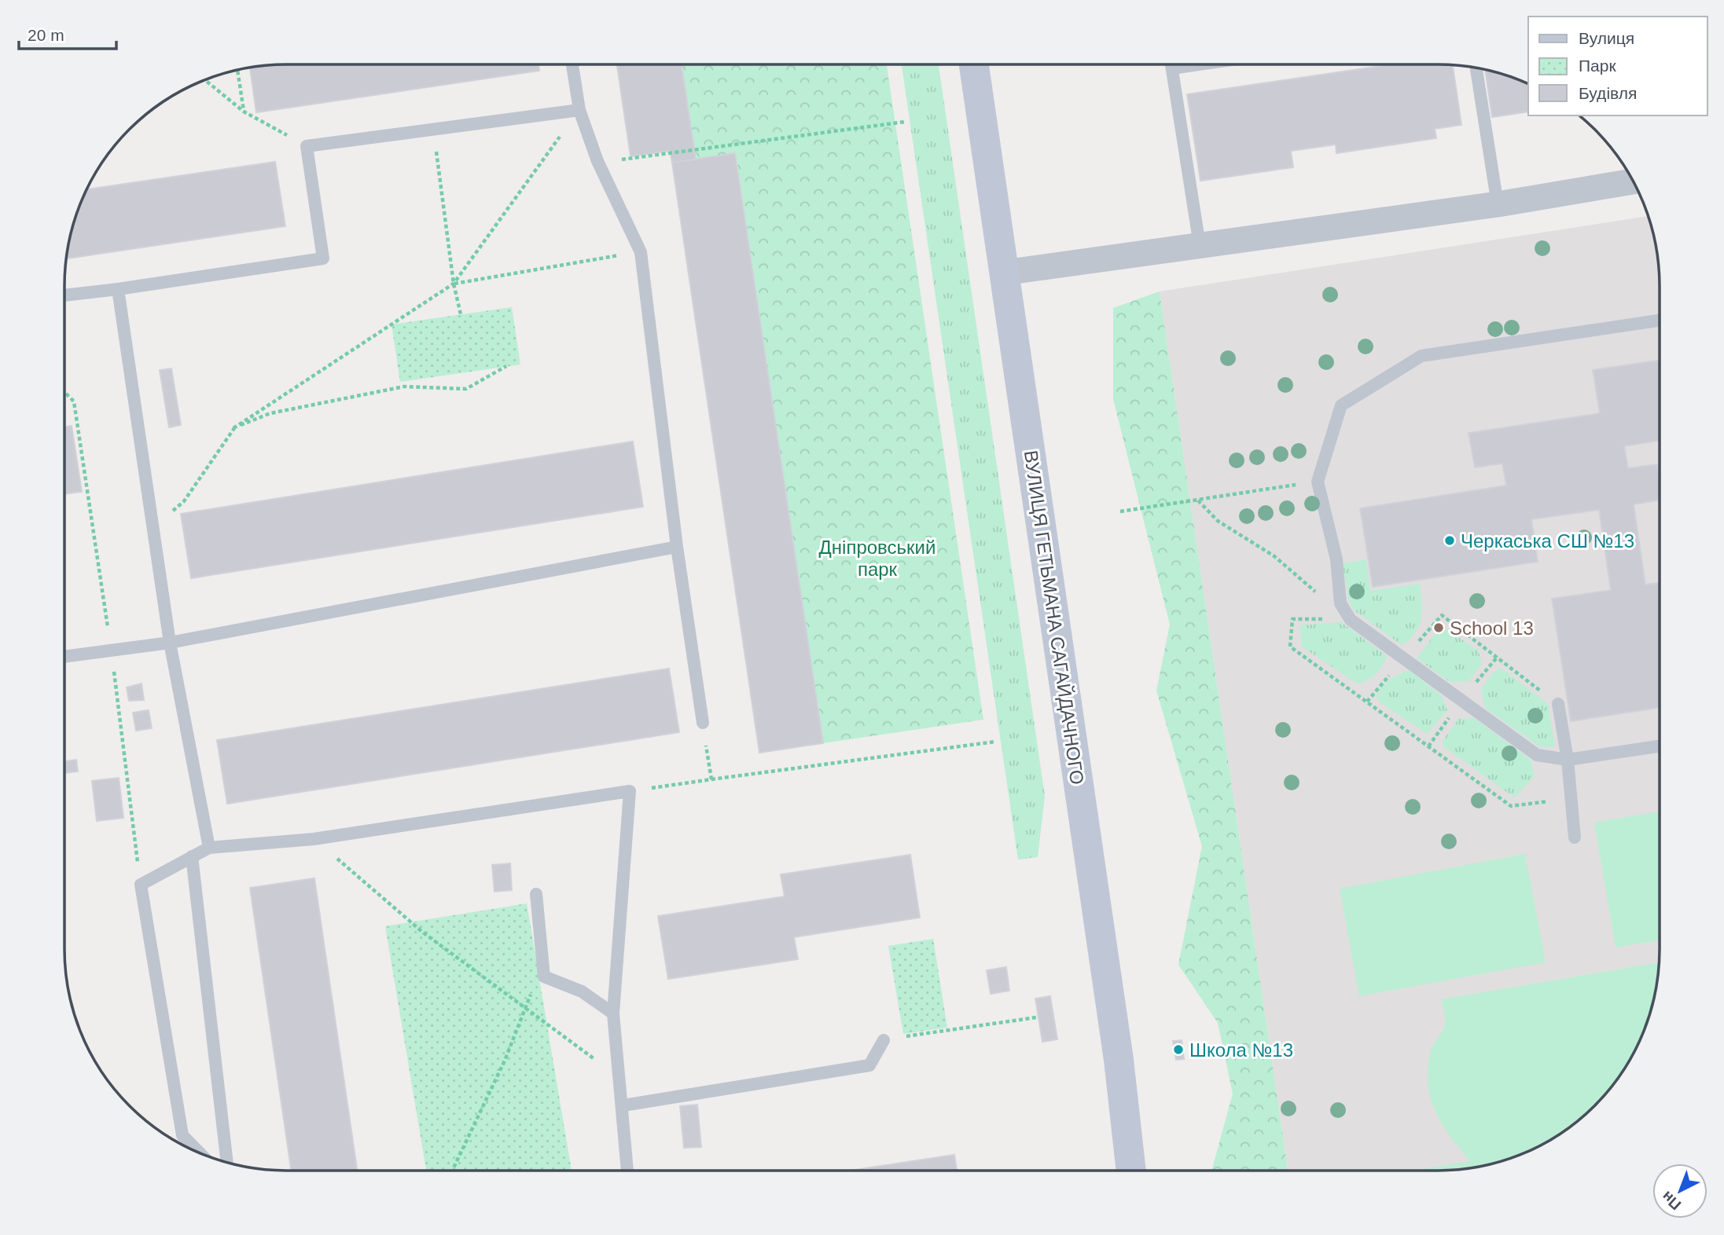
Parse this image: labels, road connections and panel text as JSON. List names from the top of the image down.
{
  "streets": {
    "main road": ["ВУЛИЦЯ ГЕТЬМАНА САГАЙДАЧНОГО"]
  },
  "parks": ["Дніпровський парк"],
  "places": ["Черкаська СШ №13", "School 13", "Школа №13"],
  "legend": ["Вулиця", "Парк", "Будівля"],
  "scale_bar": "20 m",
  "north": "bottom left"
}
